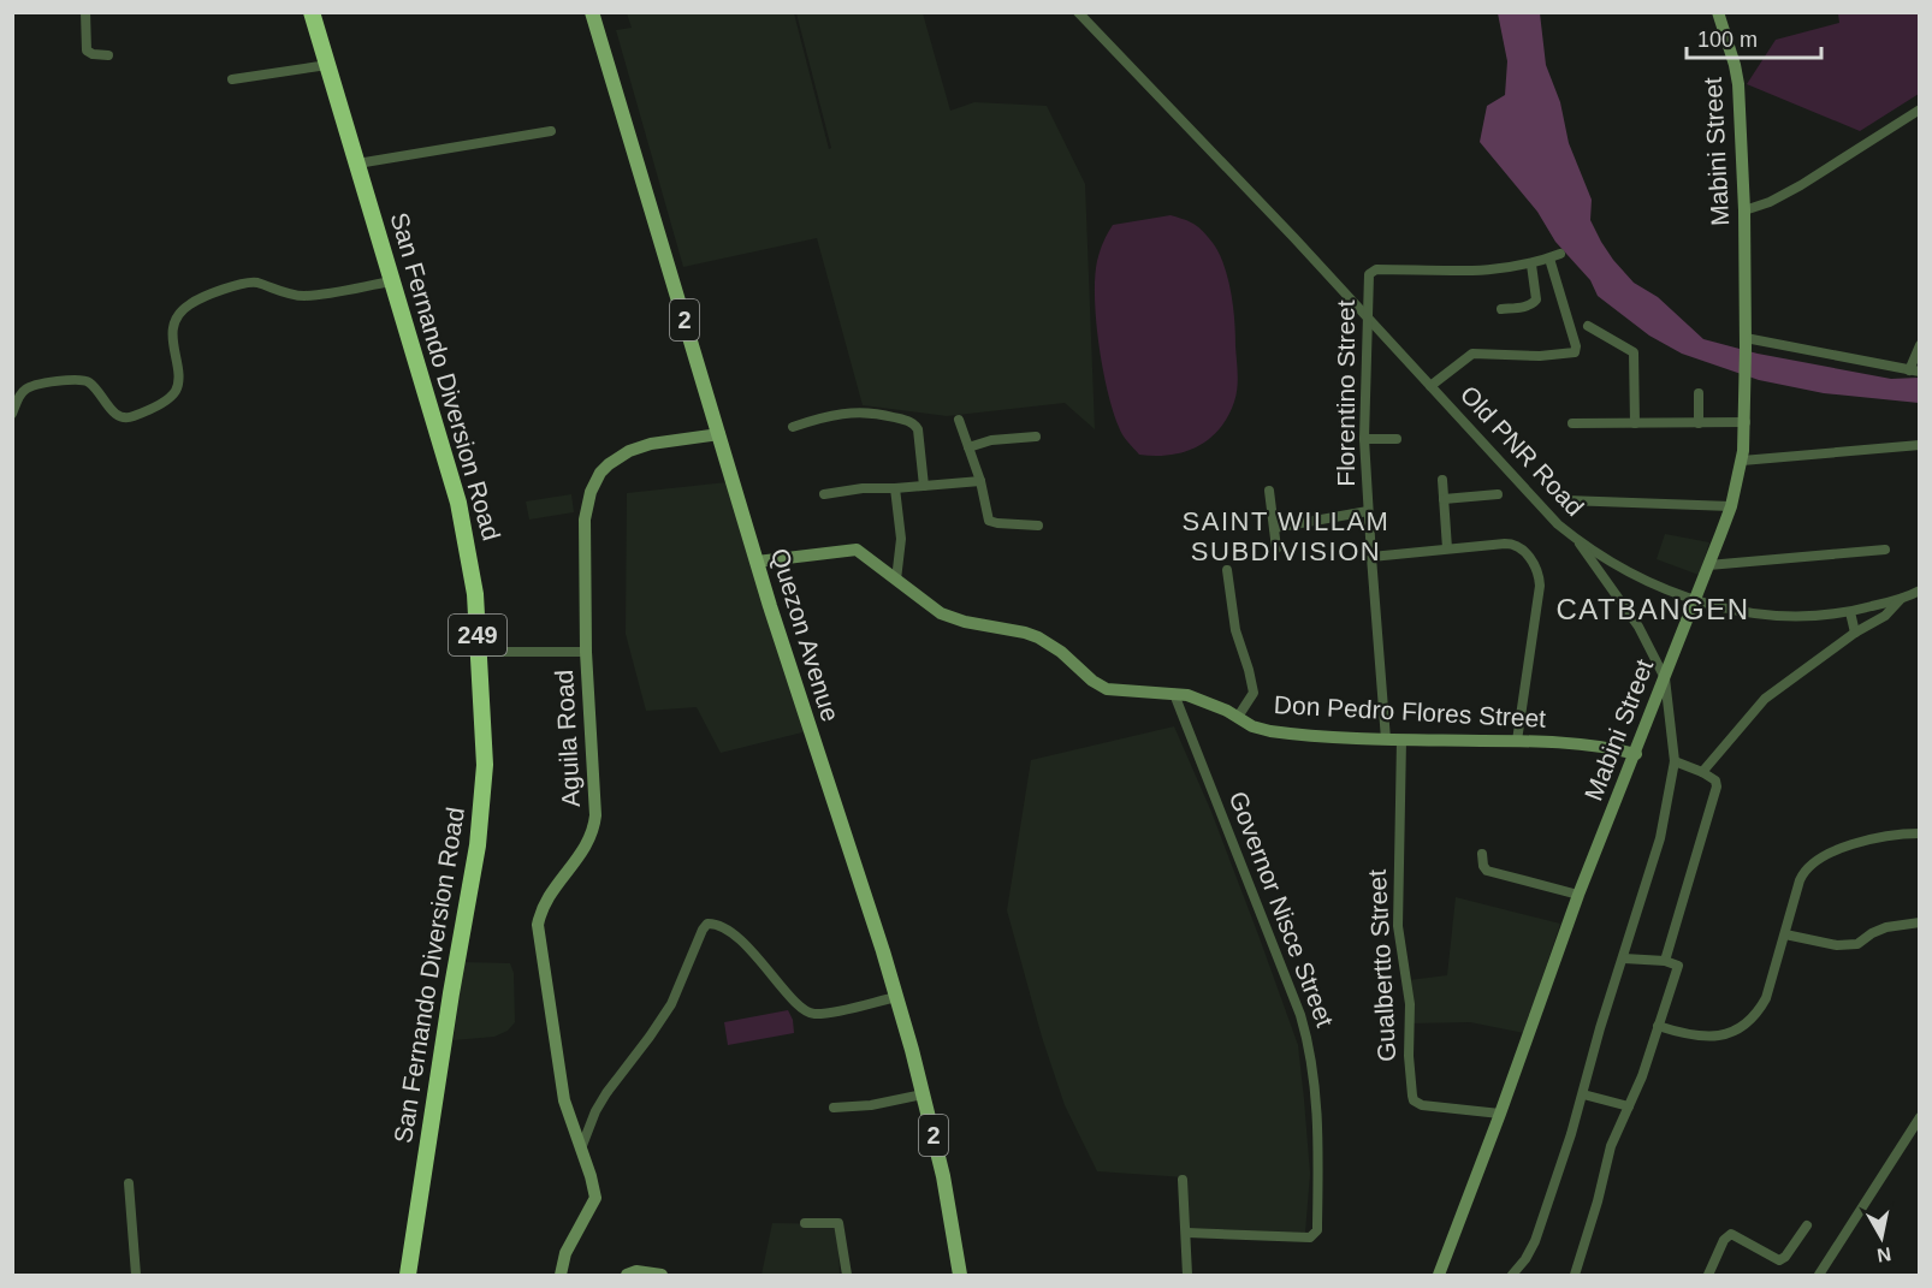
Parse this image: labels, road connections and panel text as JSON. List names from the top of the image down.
{
  "streets": {
    "highway": ["San Fernando Diversion Road", "249"],
    "main road": ["2", "Quezon Avenue"],
    "street": [
      "Mabini Street",
      "Florentino Street",
      "Old PNR Road",
      "Don Pedro Flores Street",
      "Aguila Road",
      "Governor Nisce Street",
      "Gualbertto Street"
    ]
  },
  "crossings": [
    ["Mabini Street", "Old PNR Road"],
    ["Mabini Street", "Don Pedro Flores Street"],
    ["Mabini Street", "Gualbertto Street"],
    ["Florentino Street", "Old PNR Road"],
    ["Florentino Street", "Don Pedro Flores Street"],
    ["Quezon Avenue", "Don Pedro Flores Street"],
    ["Quezon Avenue", "Aguila Road"],
    ["Don Pedro Flores Street", "Governor Nisce Street"],
    ["Don Pedro Flores Street", "Gualbertto Street"]
  ],
  "districts": ["SAINT WILLAM SUBDIVISION", "CATBANGEN"],
  "scale_bar": "100 m",
  "north": "bottom"
}
